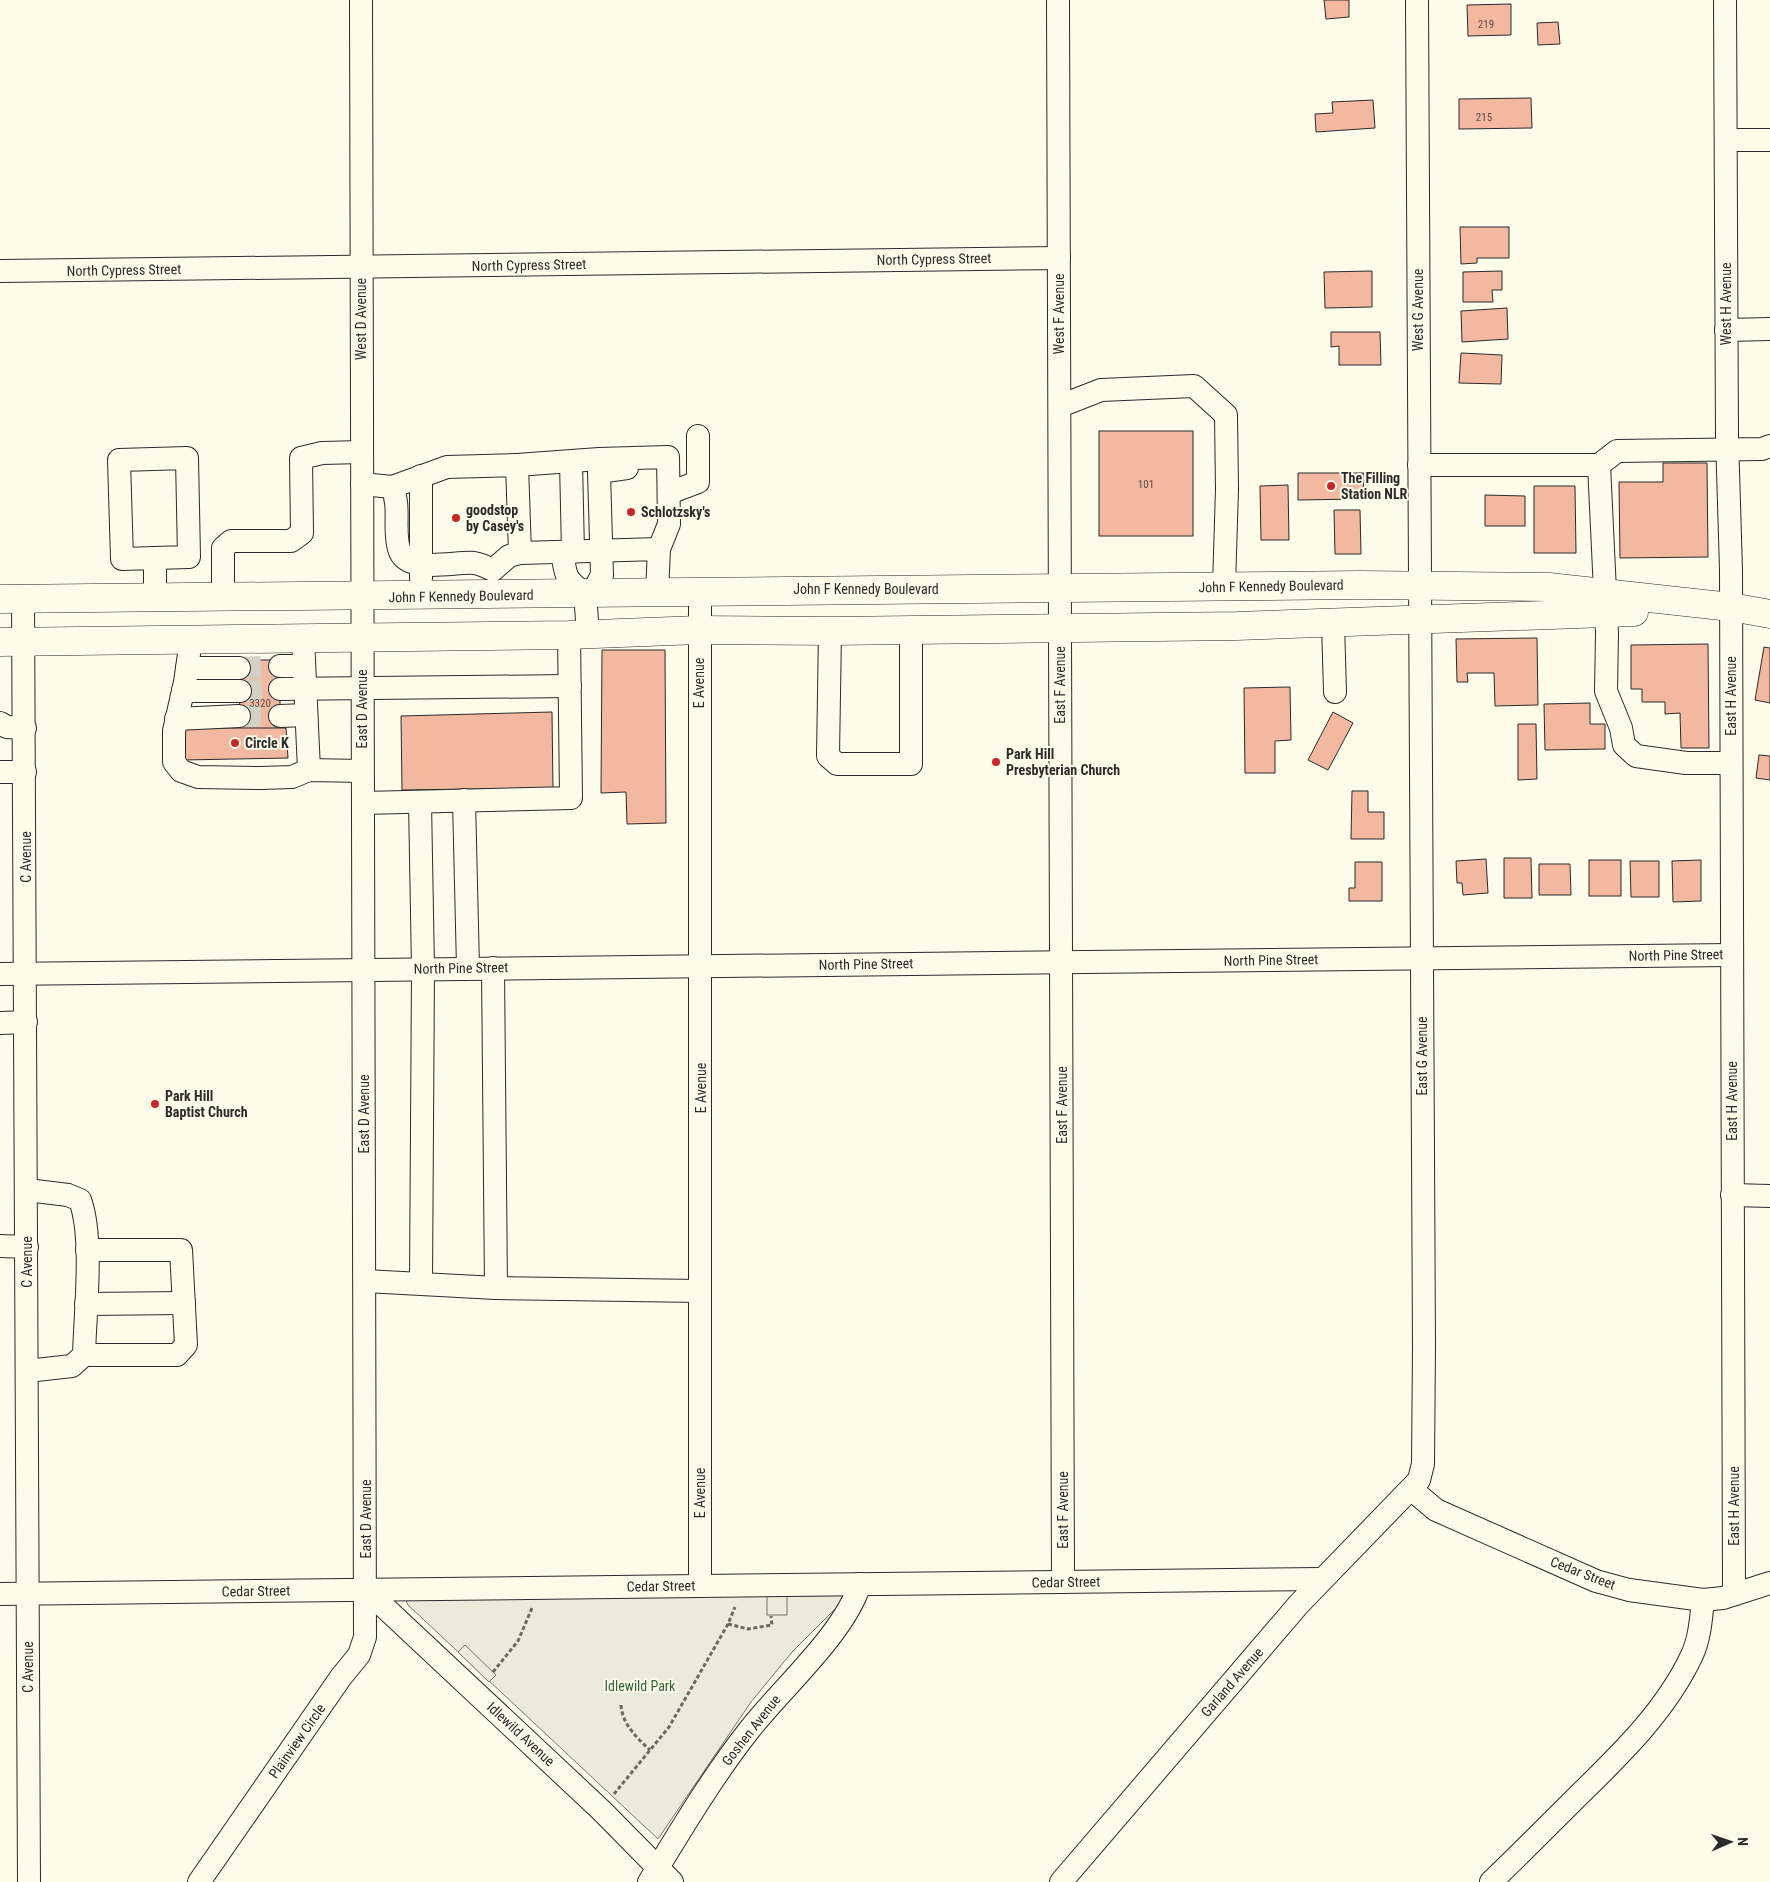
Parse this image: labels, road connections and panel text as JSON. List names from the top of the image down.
{
  "streets": {
    "main road": ["John F Kennedy Boulevard"],
    "street": [
      "North Cypress Street",
      "West H Avenue",
      "West G Avenue",
      "West F Avenue",
      "West D Avenue",
      "E Avenue",
      "East F Avenue",
      "East H Avenue",
      "East D Avenue",
      "C Avenue",
      "North Pine Street",
      "East G Avenue",
      "Cedar Street",
      "Garland Avenue",
      "Goshen Avenue",
      "Idlewild Avenue",
      "Plainview Circle"
    ]
  },
  "crossings": [
    ["North Cypress Street", "West F Avenue"],
    ["North Cypress Street", "West D Avenue"],
    ["West H Avenue", "John F Kennedy Boulevard"],
    ["West H Avenue", "East H Avenue"],
    ["West G Avenue", "John F Kennedy Boulevard"],
    ["West G Avenue", "East G Avenue"],
    ["West F Avenue", "John F Kennedy Boulevard"],
    ["West F Avenue", "East F Avenue"],
    ["West D Avenue", "John F Kennedy Boulevard"],
    ["West D Avenue", "East D Avenue"],
    ["John F Kennedy Boulevard", "E Avenue"],
    ["John F Kennedy Boulevard", "East F Avenue"],
    ["John F Kennedy Boulevard", "East H Avenue"],
    ["John F Kennedy Boulevard", "East D Avenue"],
    ["John F Kennedy Boulevard", "C Avenue"],
    ["John F Kennedy Boulevard", "East G Avenue"],
    ["E Avenue", "North Pine Street"],
    ["E Avenue", "Cedar Street"],
    ["East F Avenue", "North Pine Street"],
    ["East F Avenue", "Cedar Street"],
    ["East H Avenue", "North Pine Street"],
    ["East H Avenue", "Cedar Street"],
    ["East D Avenue", "North Pine Street"],
    ["East D Avenue", "Cedar Street"],
    ["East D Avenue", "Idlewild Avenue"],
    ["East D Avenue", "Plainview Circle"],
    ["C Avenue", "North Pine Street"],
    ["C Avenue", "Cedar Street"],
    ["North Pine Street", "East G Avenue"],
    ["East G Avenue", "Cedar Street"],
    ["East G Avenue", "Garland Avenue"],
    ["Cedar Street", "Garland Avenue"],
    ["Cedar Street", "Goshen Avenue"],
    ["Cedar Street", "Idlewild Avenue"],
    ["Cedar Street", "Plainview Circle"],
    ["Goshen Avenue", "Idlewild Avenue"],
    ["Idlewild Avenue", "Plainview Circle"]
  ],
  "parks": ["Idlewild Park"],
  "places": [
    "The Filling Station NLR",
    "Schlotzsky's",
    "goodstop by Casey's",
    "Circle K",
    "Park Hill Presbyterian Church",
    "Park Hill Baptist Church"
  ],
  "house_numbers": [
    "219",
    "215",
    "101",
    "3320"
  ],
  "north": "right"
}
